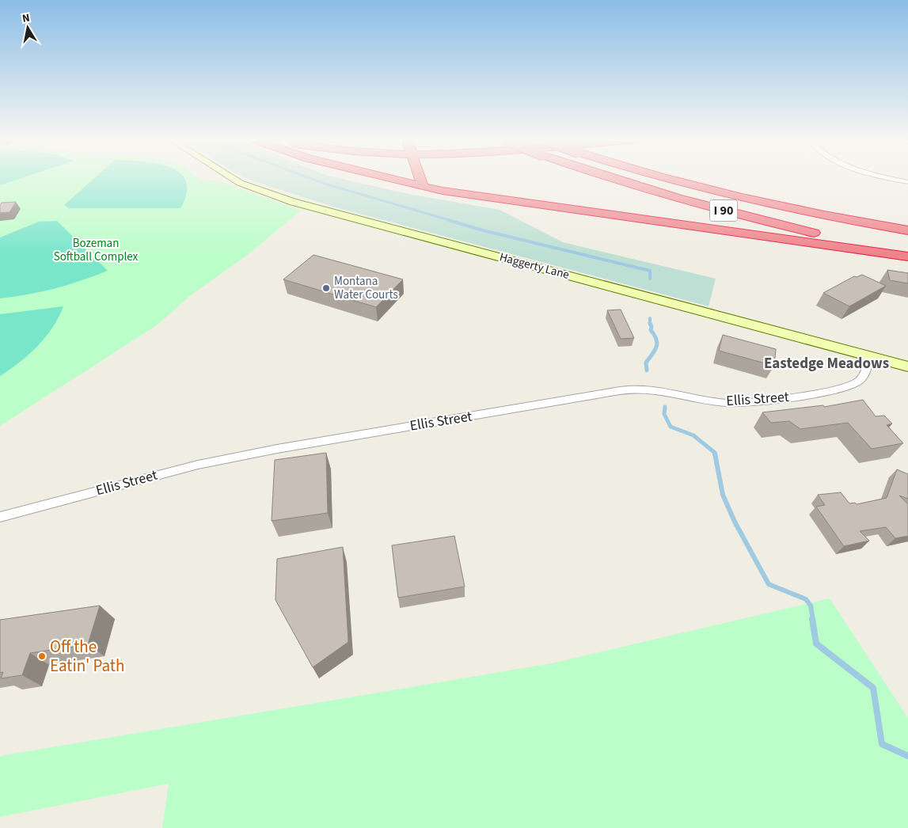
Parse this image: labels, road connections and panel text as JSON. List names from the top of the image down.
{
  "streets": {
    "highway": ["I 90"],
    "street": ["Haggerty Lane", "Ellis Street"]
  },
  "crossings": [
    ["Haggerty Lane", "Ellis Street"]
  ],
  "districts": ["Eastedge Meadows"],
  "parks": ["Bozeman Softball Complex"],
  "places": ["Montana Water Courts", "Off the Eatin' Path"],
  "north": "top"
}
